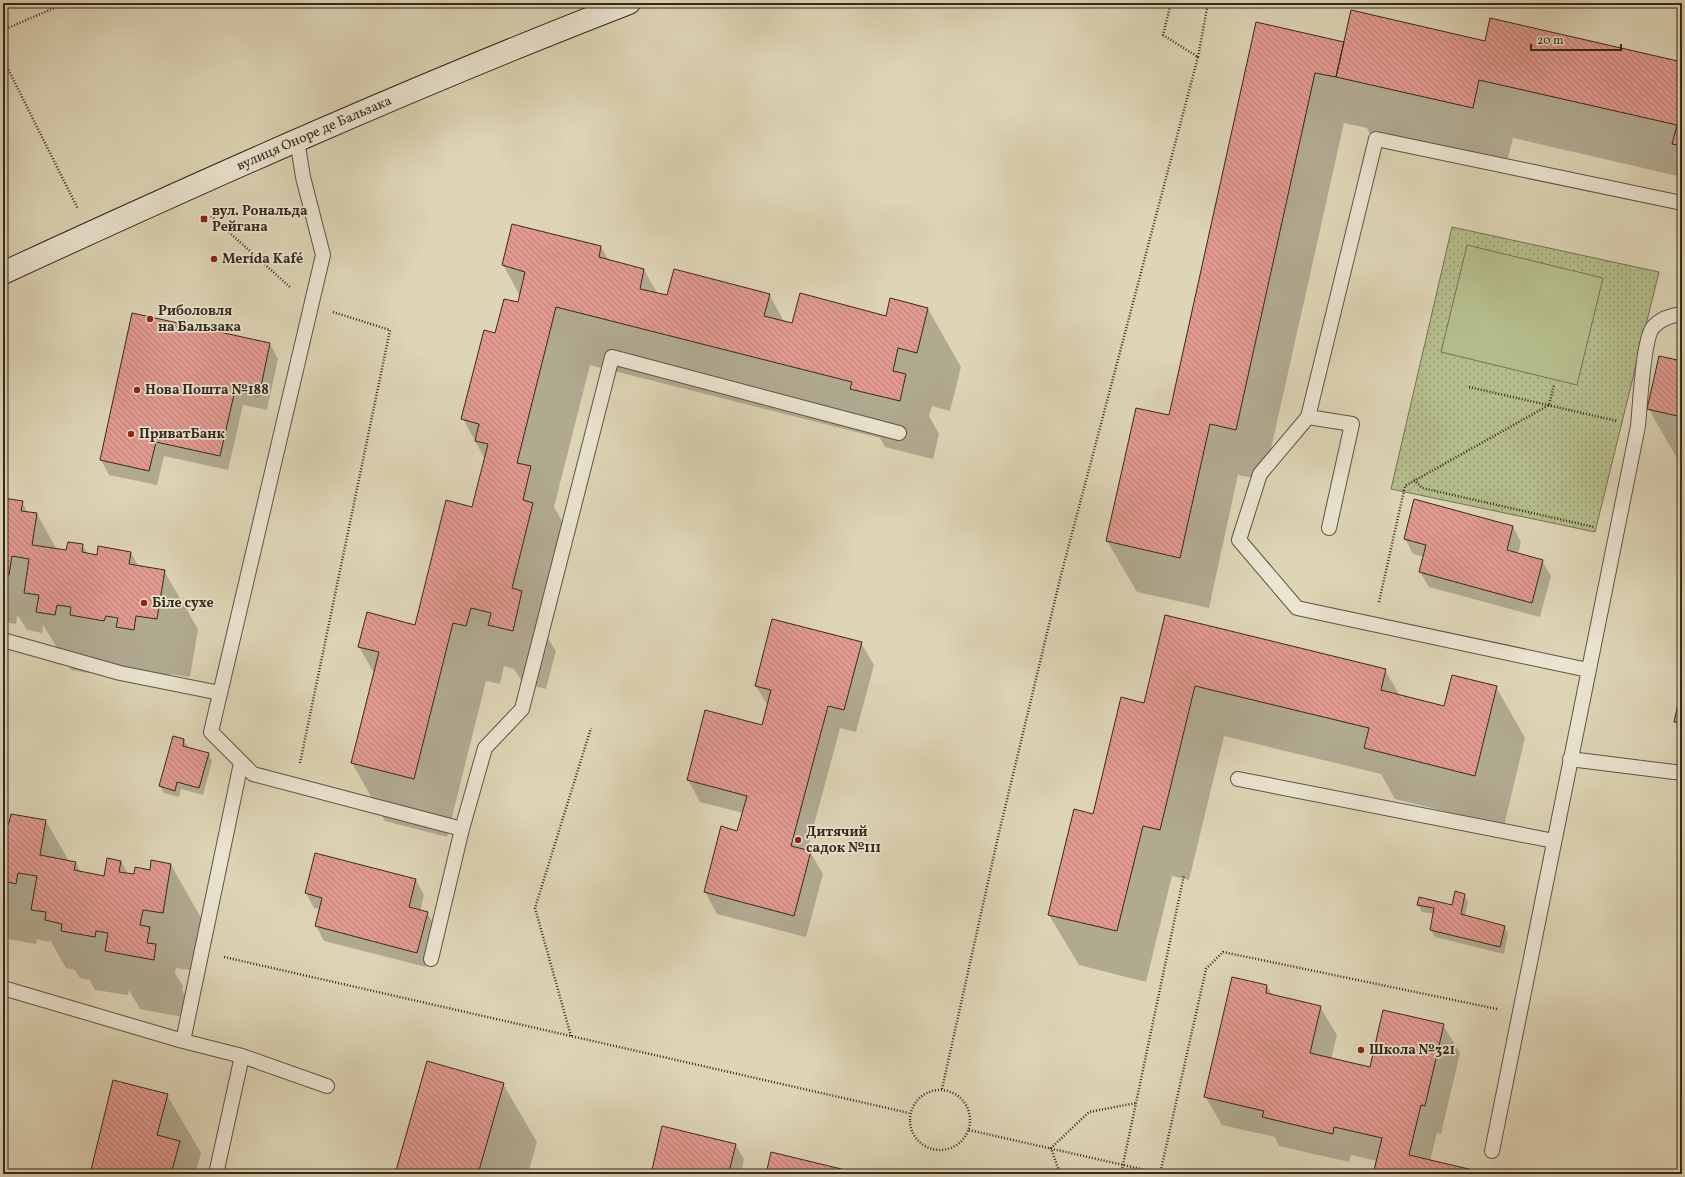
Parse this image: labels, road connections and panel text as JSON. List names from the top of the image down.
{
  "streets": {
    "street": ["вулиця Оноре де Бальзака"]
  },
  "places": {
    "transit": ["вул. Рональда Рейгана"],
    "other": [
      "Merída Kafé",
      "Риболовля на Бальзака",
      "Нова Пошта №188",
      "ПриватБанк",
      "Біле сухе",
      "Дитячий садок №111",
      "Школа №321"
    ]
  },
  "scale_bar": "20 m"
}
